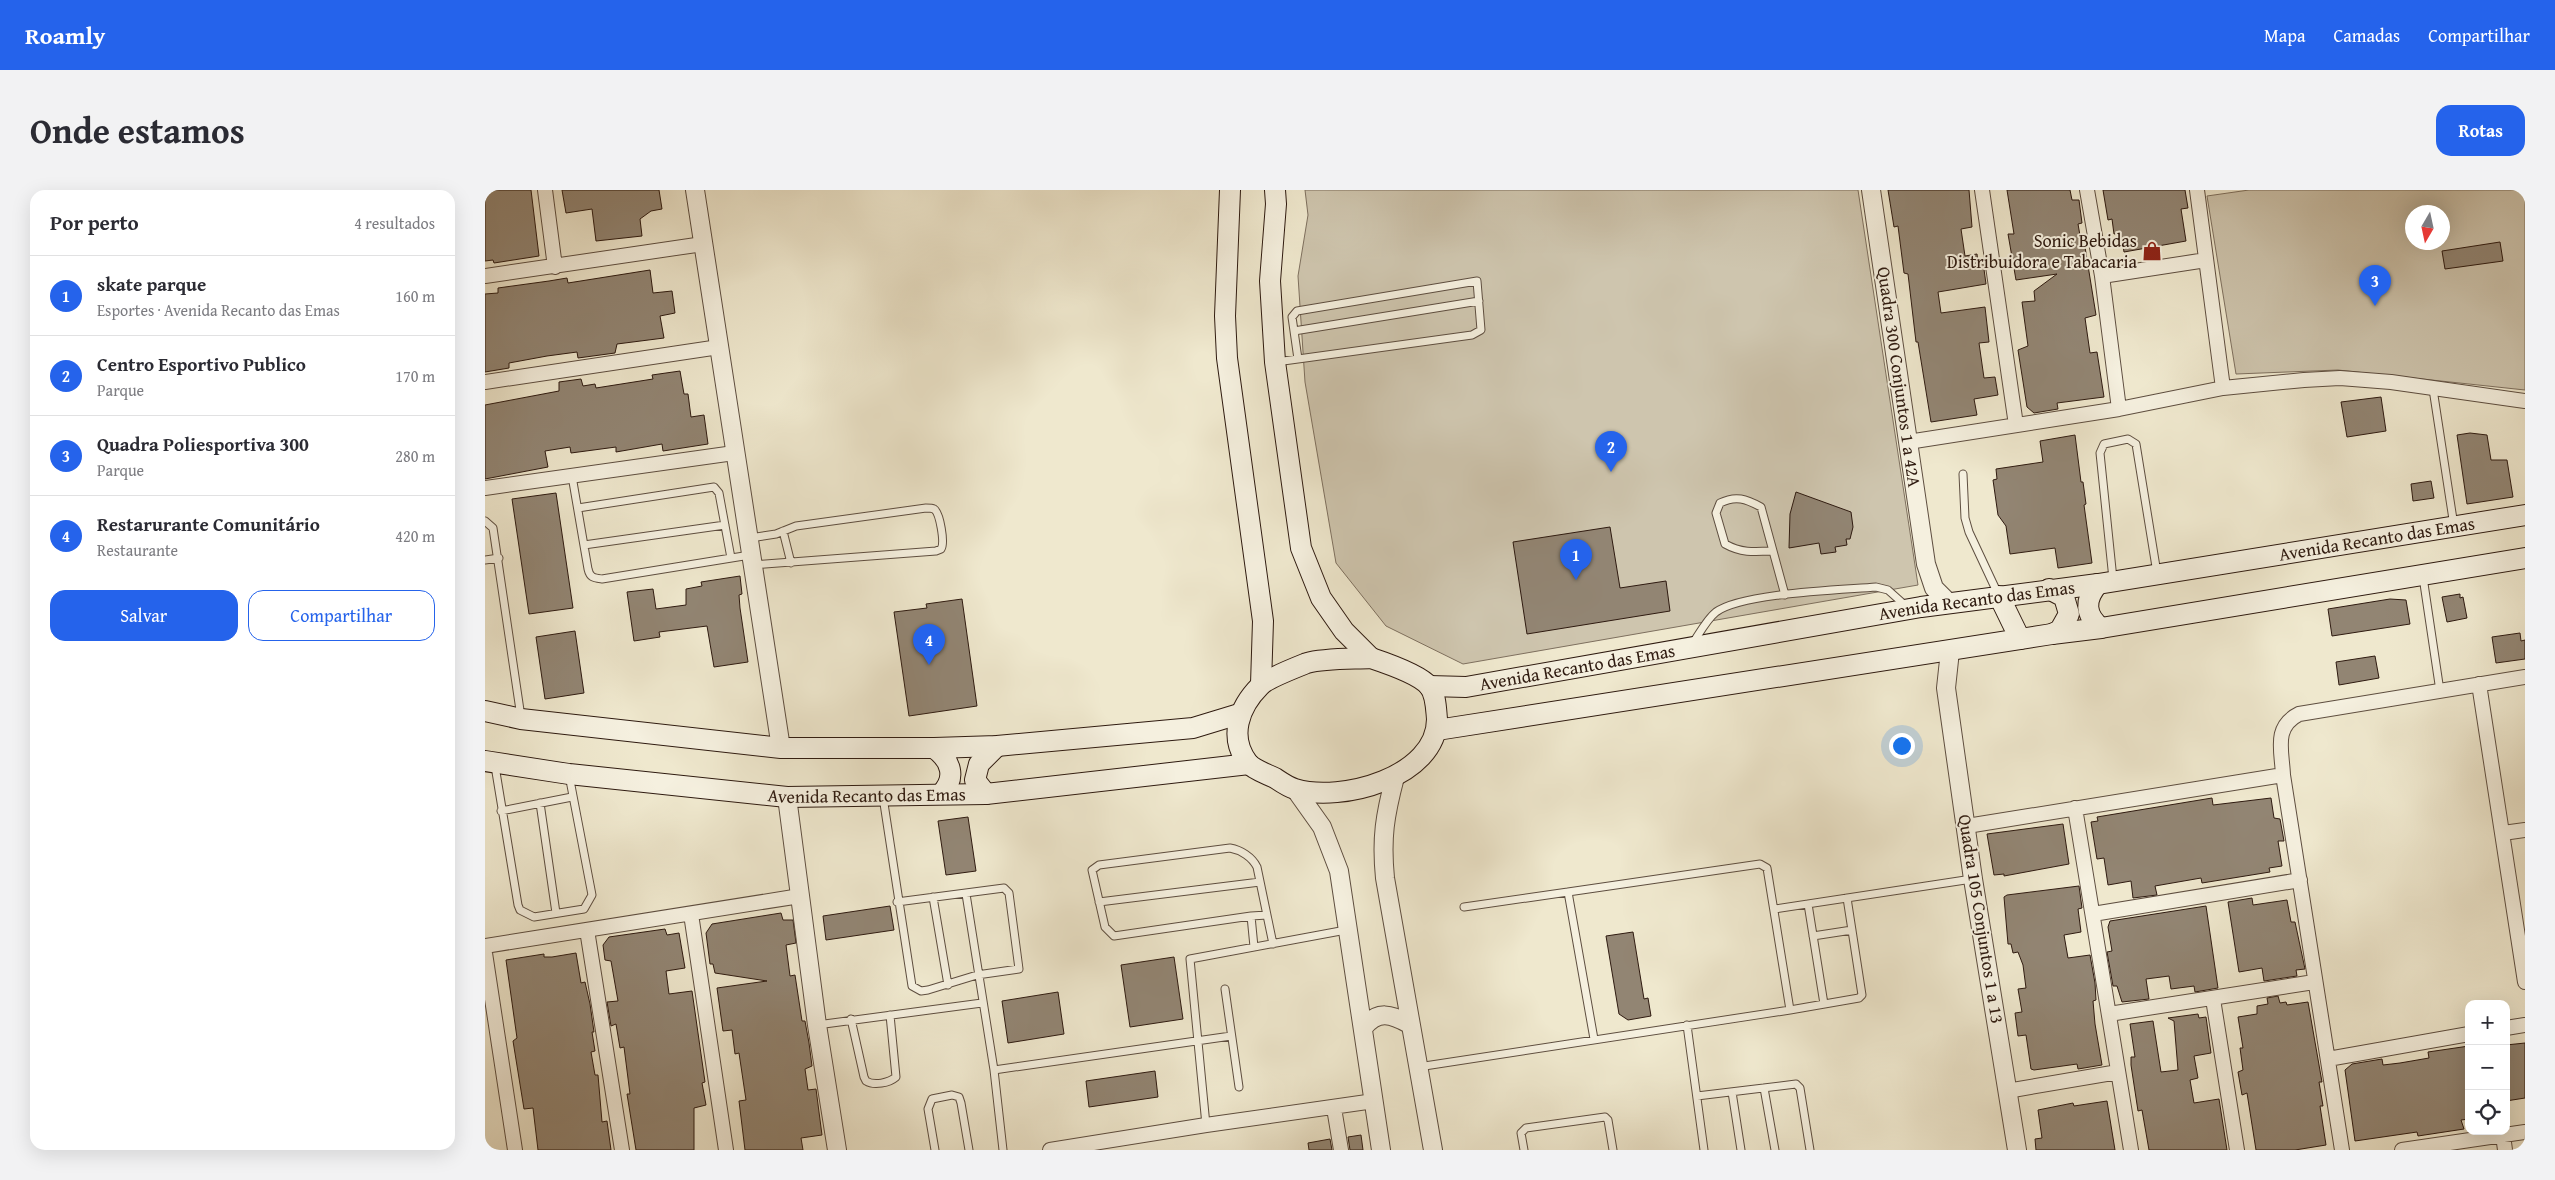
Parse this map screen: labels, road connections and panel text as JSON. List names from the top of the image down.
{
  "streets": {
    "main road": ["Avenida Recanto das Emas"],
    "street": ["Quadra 300 Conjuntos 1 a 42A", "Quadra 105 Conjuntos 1 a 13"]
  },
  "crossings": [
    ["Quadra 300 Conjuntos 1 a 42A", "Avenida Recanto das Emas"]
  ],
  "places": {
    "shop": ["Sonic Bebidas Distribuidora e Tabacaria"]
  },
  "north": "bottom",
  "page": {
    "header": "Roamly",
    "nav": ["Mapa", "Camadas", "Compartilhar"],
    "title": "Onde estamos",
    "buttons": [
      "Rotas",
      ["Salvar", "Compartilhar"]
    ],
    "heading": ["Por perto", "4 resultados"],
    "list": [
      {
        "mark": "1",
        "name": "skate parque",
        "note": "Esportes · Avenida Recanto das Emas",
        "value": "160 m"
      },
      {
        "mark": "2",
        "name": "Centro Esportivo Publico",
        "note": "Parque",
        "value": "170 m"
      },
      {
        "mark": "3",
        "name": "Quadra Poliesportiva 300",
        "note": "Parque",
        "value": "280 m"
      },
      {
        "mark": "4",
        "name": "Restarurante Comunitário",
        "note": "Restaurante",
        "value": "420 m"
      }
    ],
    "pins": [
      "3",
      "2",
      "1",
      "4"
    ],
    "map_buttons": ["+", "−"]
  }
}
